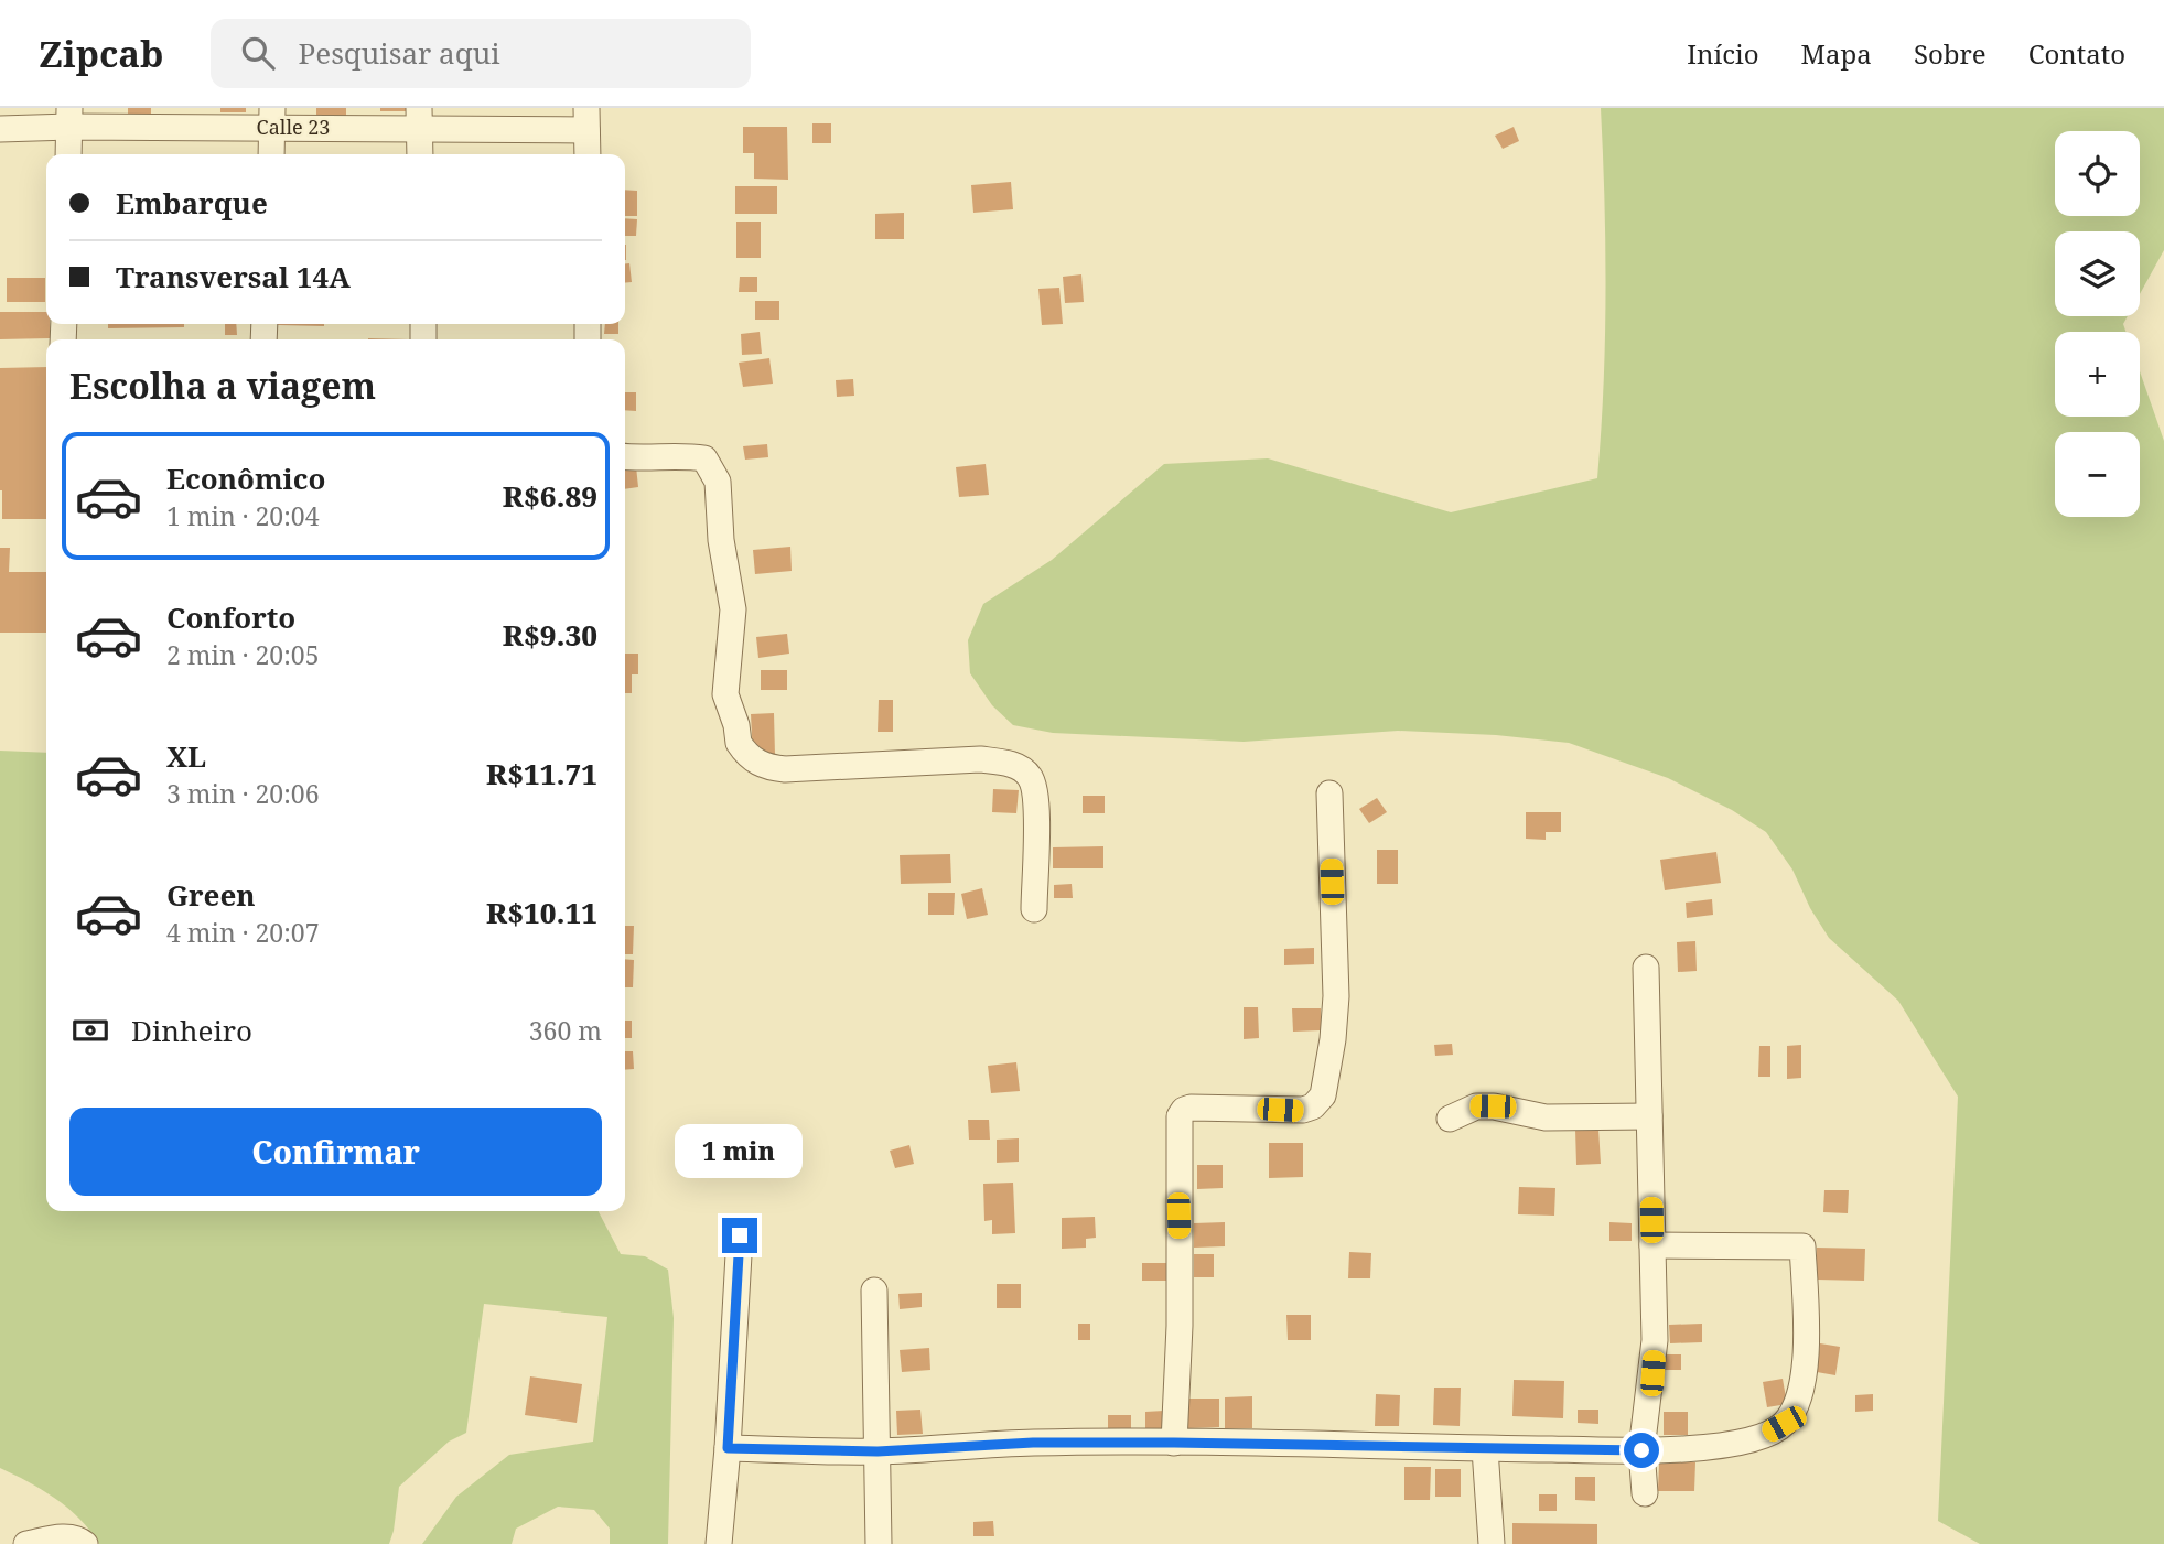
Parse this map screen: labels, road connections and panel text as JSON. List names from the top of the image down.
{
  "streets": {
    "street": ["Calle 23"]
  },
  "page": {
    "header": "Zipcab",
    "search": "Pesquisar aqui",
    "nav": [
      "Início",
      "Mapa",
      "Sobre",
      "Contato"
    ],
    "map_buttons": ["+", "−"],
    "banner": ["Embarque", "Transversal 14A"],
    "heading": "Escolha a viagem",
    "list": [
      {
        "name": "Econômico",
        "note": "1 min · 20:04",
        "value": "R$6.89"
      },
      {
        "name": "Conforto",
        "note": "2 min · 20:05",
        "value": "R$9.30"
      },
      {
        "name": "XL",
        "note": "3 min · 20:06",
        "value": "R$11.71"
      },
      {
        "name": "Green",
        "note": "4 min · 20:07",
        "value": "R$10.11"
      }
    ],
    "pay": ["Dinheiro", "360 m"],
    "buttons": "Confirmar",
    "bubble": "1 min"
  }
}
